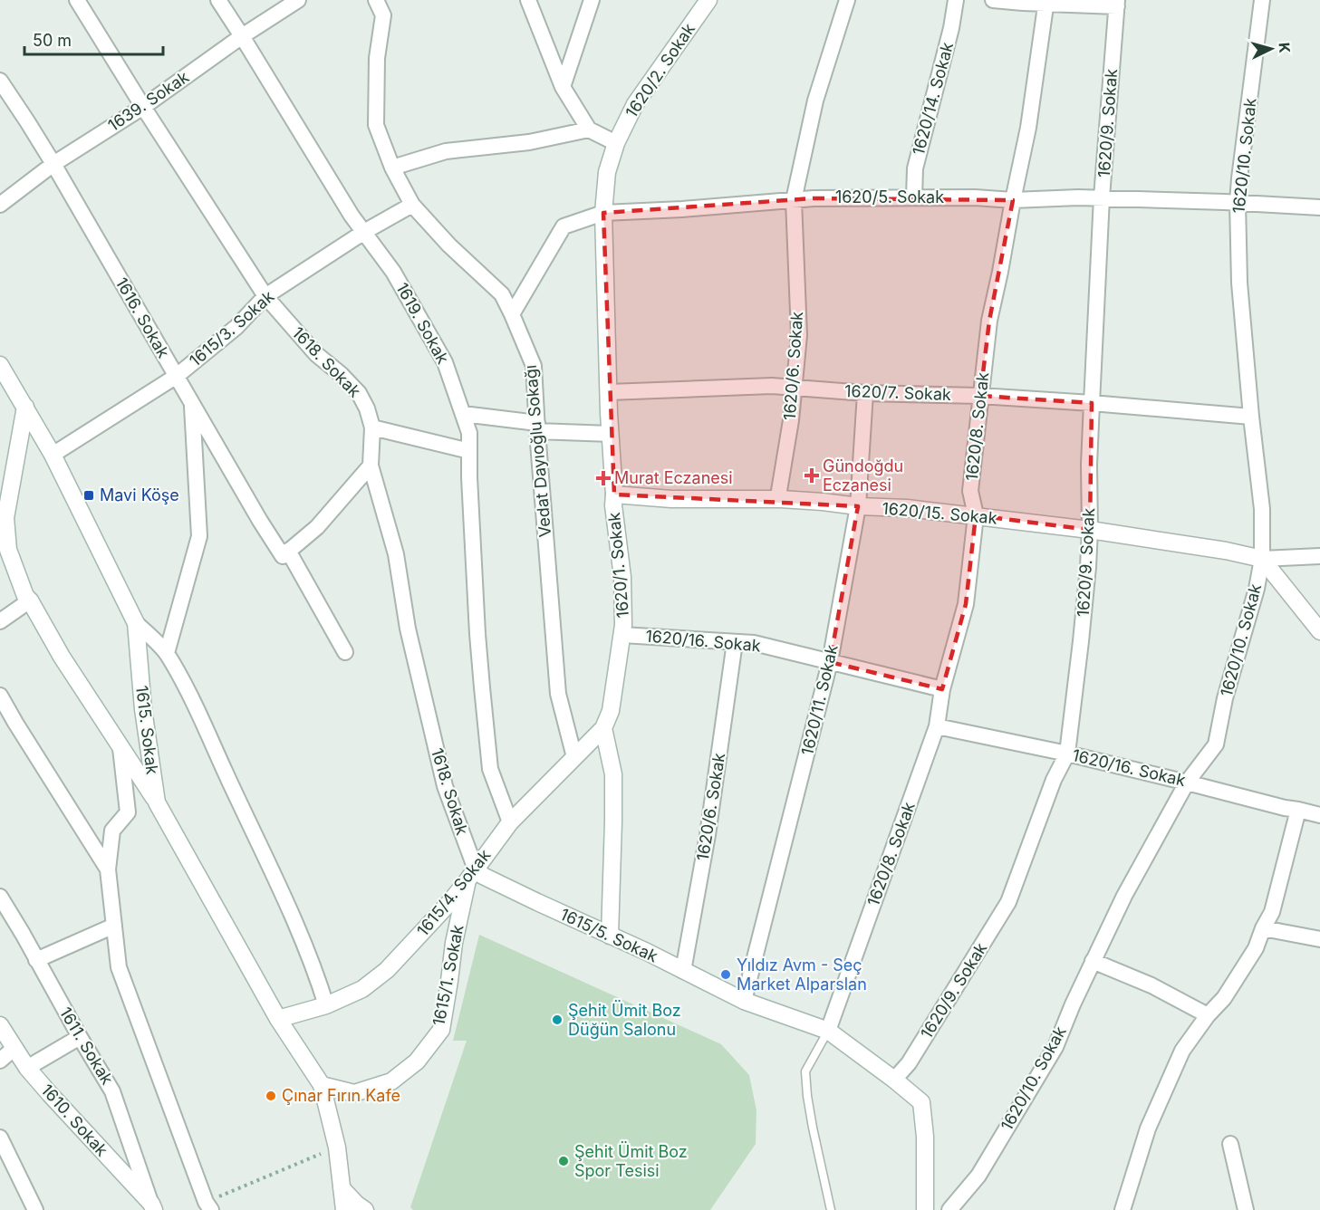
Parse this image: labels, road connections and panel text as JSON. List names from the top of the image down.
{
  "streets": {
    "main road": [
      "1620/2. Sokak",
      "1620/15. Sokak",
      "1620/1. Sokak",
      "1615. Sokak",
      "1615/4. Sokak",
      "1615/5. Sokak",
      "1615/1. Sokak",
      "1610. Sokak"
    ],
    "street": [
      "1620/14. Sokak",
      "1639. Sokak",
      "1620/9. Sokak",
      "1620/10. Sokak",
      "1620/5. Sokak",
      "1616. Sokak",
      "1619. Sokak",
      "1615/3. Sokak",
      "1618. Sokak",
      "1620/6. Sokak",
      "1620/7. Sokak",
      "1620/8. Sokak",
      "Vedat Dayıoğlu Sokağı",
      "1620/16. Sokak",
      "1620/11. Sokak",
      "1611. Sokak"
    ]
  },
  "crossings": [
    ["1620/2. Sokak", "1620/1. Sokak"],
    ["1620/14. Sokak", "1620/5. Sokak"],
    ["1639. Sokak", "1616. Sokak"],
    ["1639. Sokak", "1619. Sokak"],
    ["1639. Sokak", "1618. Sokak"],
    ["1620/9. Sokak", "1620/5. Sokak"],
    ["1620/9. Sokak", "1620/7. Sokak"],
    ["1620/9. Sokak", "1620/15. Sokak"],
    ["1620/9. Sokak", "1620/16. Sokak"],
    ["1620/9. Sokak", "1615/5. Sokak"],
    ["1620/10. Sokak", "1620/5. Sokak"],
    ["1620/10. Sokak", "1620/7. Sokak"],
    ["1620/10. Sokak", "1620/15. Sokak"],
    ["1620/10. Sokak", "1620/16. Sokak"],
    ["1620/5. Sokak", "1620/6. Sokak"],
    ["1620/5. Sokak", "1620/8. Sokak"],
    ["1620/5. Sokak", "Vedat Dayıoğlu Sokağı"],
    ["1620/5. Sokak", "1620/1. Sokak"],
    ["1616. Sokak", "1615/3. Sokak"],
    ["1619. Sokak", "1615/3. Sokak"],
    ["1619. Sokak", "1615/4. Sokak"],
    ["1615/3. Sokak", "1618. Sokak"],
    ["1615/3. Sokak", "Vedat Dayıoğlu Sokağı"],
    ["1615/3. Sokak", "1615. Sokak"],
    ["1618. Sokak", "1615/4. Sokak"],
    ["1618. Sokak", "1615/5. Sokak"],
    ["1618. Sokak", "1615/1. Sokak"],
    ["1620/6. Sokak", "1620/7. Sokak"],
    ["1620/6. Sokak", "1620/15. Sokak"],
    ["1620/6. Sokak", "1620/16. Sokak"],
    ["1620/6. Sokak", "1615/5. Sokak"],
    ["1620/7. Sokak", "1620/8. Sokak"],
    ["1620/7. Sokak", "1620/1. Sokak"],
    ["1620/7. Sokak", "1620/11. Sokak"],
    ["1620/8. Sokak", "1620/15. Sokak"],
    ["1620/8. Sokak", "1620/16. Sokak"],
    ["1620/8. Sokak", "1615/5. Sokak"],
    ["Vedat Dayıoğlu Sokağı", "1615/4. Sokak"],
    ["1620/15. Sokak", "1620/1. Sokak"],
    ["1620/15. Sokak", "1620/11. Sokak"],
    ["1620/1. Sokak", "1620/16. Sokak"],
    ["1620/1. Sokak", "1615/4. Sokak"],
    ["1620/16. Sokak", "1620/11. Sokak"],
    ["1620/11. Sokak", "1615/5. Sokak"],
    ["1615. Sokak", "1615/4. Sokak"],
    ["1615. Sokak", "1615/1. Sokak"],
    ["1615/4. Sokak", "1615/5. Sokak"],
    ["1615/4. Sokak", "1615/1. Sokak"],
    ["1615/5. Sokak", "1615/1. Sokak"],
    ["1611. Sokak", "1610. Sokak"]
  ],
  "places": {
    "health": ["Gündoğdu Eczanesi", "Murat Eczanesi"],
    "transit": ["Mavi Köşe"],
    "other": [
      "Yıldız Avm - Seç Market Alparslan",
      "Şehit Ümit Boz Düğün Salonu",
      "Çınar Fırın Kafe",
      "Şehit Ümit Boz Spor Tesisi"
    ]
  },
  "scale_bar": "50 m",
  "north": "right"
}
